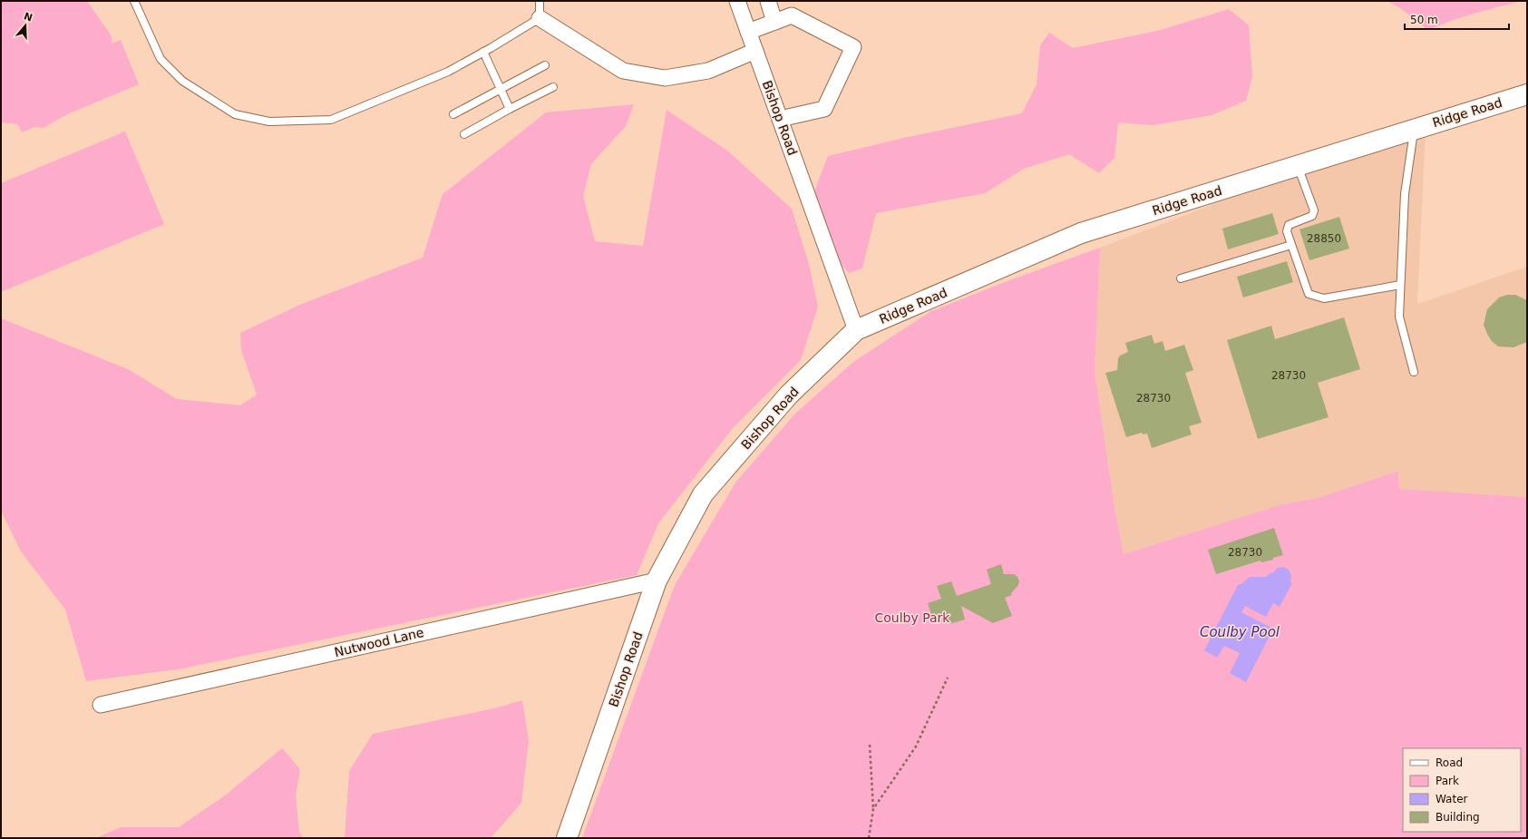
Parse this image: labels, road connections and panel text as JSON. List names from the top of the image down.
{
  "streets": {
    "main road": ["Ridge Road", "Bishop Road"],
    "street": ["Nutwood Lane"]
  },
  "crossings": [
    ["Ridge Road", "Bishop Road"],
    ["Bishop Road", "Nutwood Lane"]
  ],
  "water": ["Coulby Pool"],
  "parks": ["Coulby Park"],
  "house_numbers": [
    "28850",
    "28730",
    "28730",
    "28730"
  ],
  "legend": [
    "Road",
    "Park",
    "Water",
    "Building"
  ],
  "scale_bar": "50 m",
  "north": "top"
}
